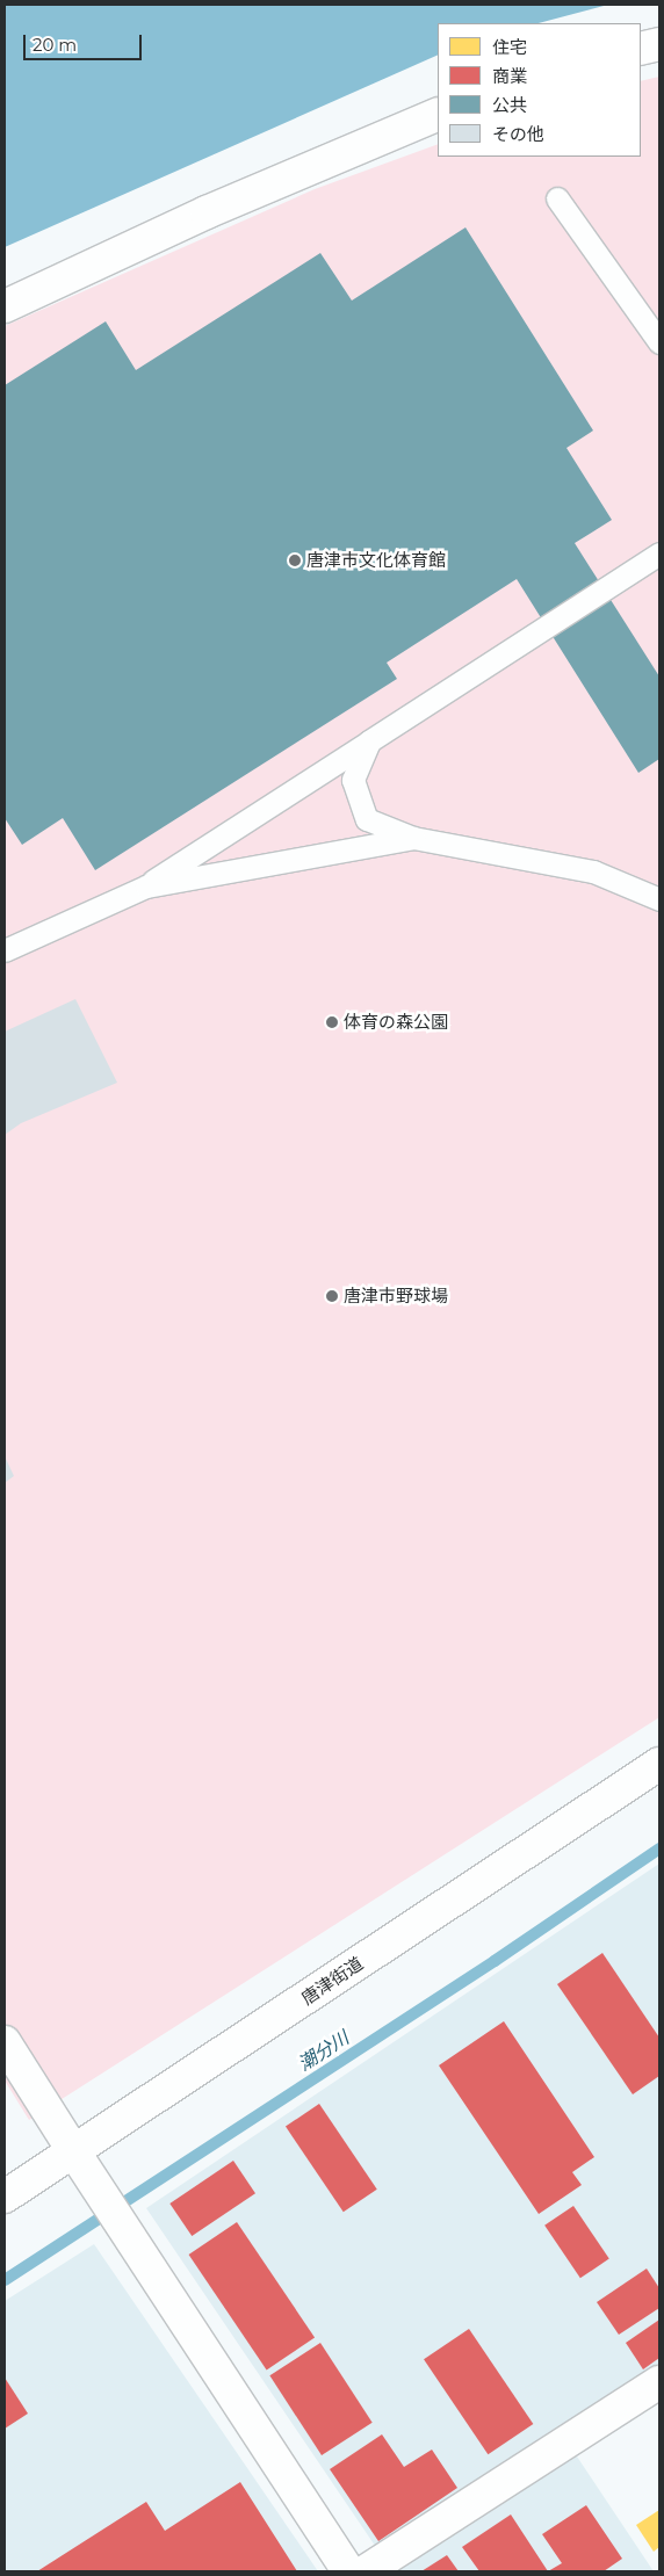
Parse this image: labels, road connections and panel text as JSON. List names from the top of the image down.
{
  "streets": {
    "street": ["唐津街道"]
  },
  "water": ["潮分川"],
  "places": ["唐津市文化体育館", "体育の森公園", "唐津市野球場"],
  "legend": [
    "住宅",
    "商業",
    "公共",
    "その他"
  ],
  "scale_bar": "20 m"
}
